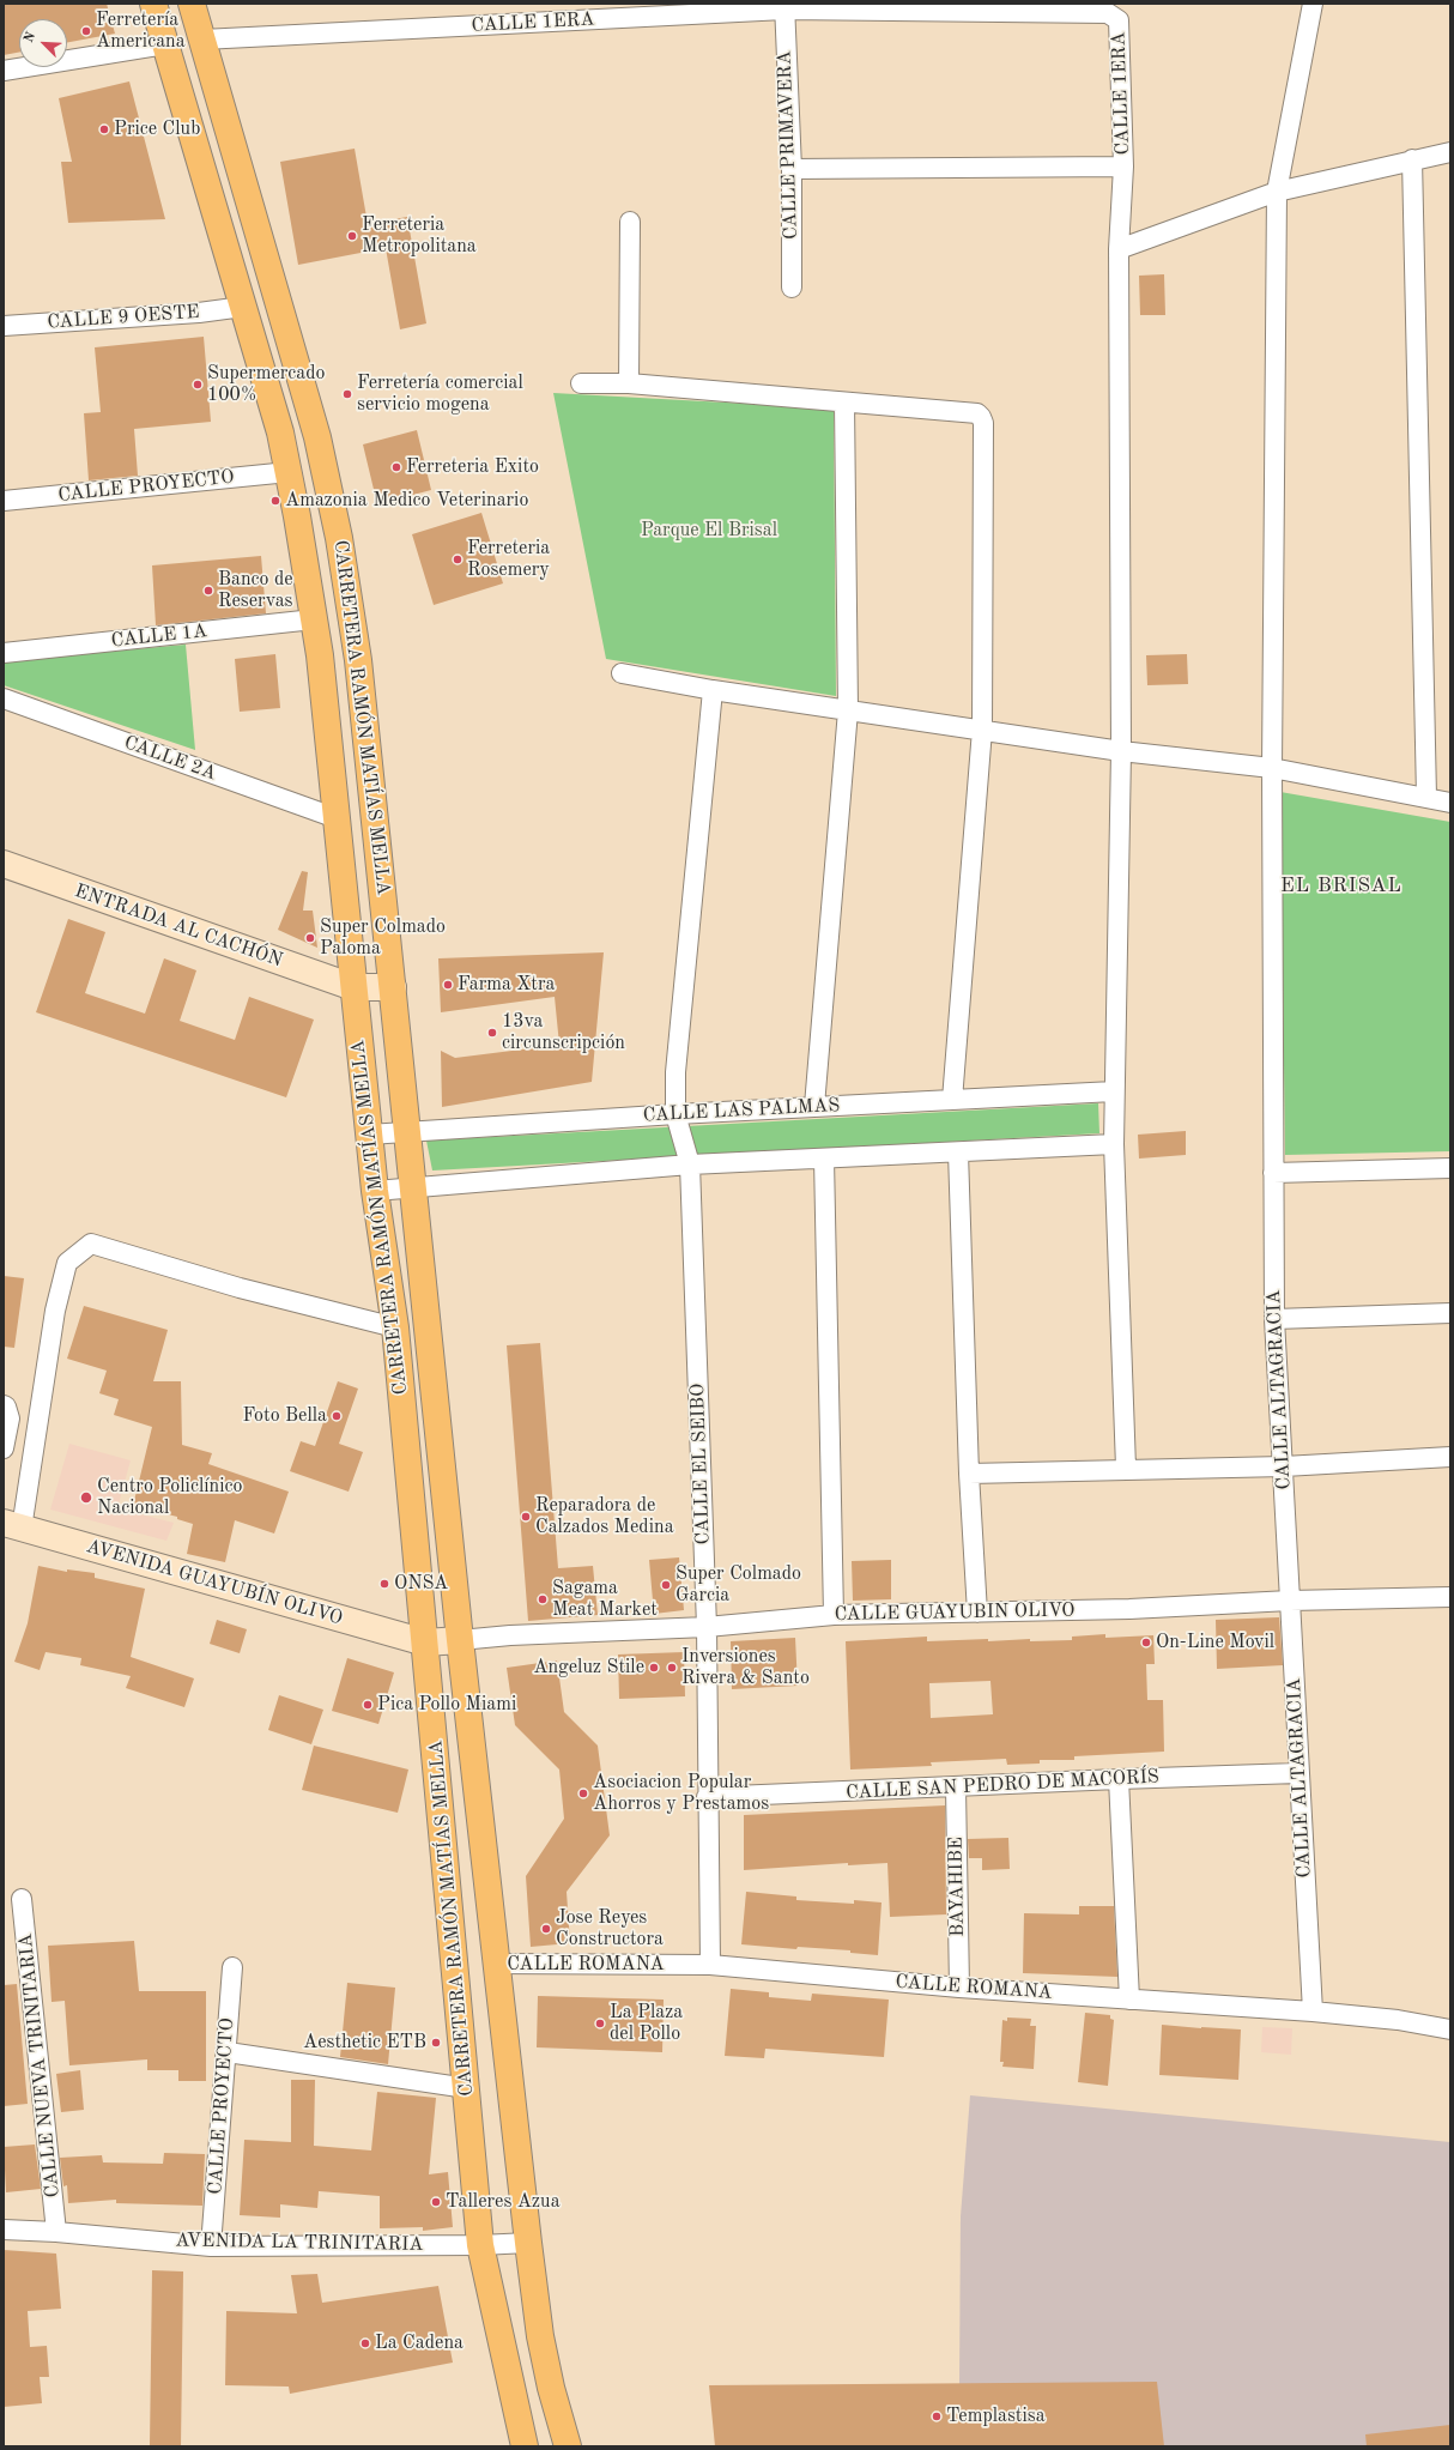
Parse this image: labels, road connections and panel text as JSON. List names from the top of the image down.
{
  "streets": {
    "main road": ["CARRETERA RAMÓN MATÍAS MELLA", "ENTRADA AL CACHÓN", "AVENIDA GUAYUBÍN OLIVO"],
    "street": [
      "CALLE 1ERA",
      "CALLE PRIMAVERA",
      "CALLE 9 OESTE",
      "CALLE PROYECTO",
      "CALLE 1A",
      "CALLE 2A",
      "CALLE LAS PALMAS",
      "CALLE ALTAGRACIA",
      "CALLE EL SEIBO",
      "CALLE GUAYUBIN OLIVO",
      "CALLE SAN PEDRO DE MACORÍS",
      "BAYAHIBE",
      "CALLE ROMANA",
      "CALLE NUEVA TRINITARIA",
      "AVENIDA LA TRINITARIA"
    ]
  },
  "crossings": [
    ["CALLE 1ERA", "CALLE PRIMAVERA"],
    ["CALLE 1ERA", "CARRETERA RAMÓN MATÍAS MELLA"],
    ["CALLE 1ERA", "CALLE LAS PALMAS"],
    ["CALLE 9 OESTE", "CARRETERA RAMÓN MATÍAS MELLA"],
    ["CALLE PROYECTO", "CARRETERA RAMÓN MATÍAS MELLA"],
    ["CALLE PROYECTO", "AVENIDA LA TRINITARIA"],
    ["CALLE 1A", "CARRETERA RAMÓN MATÍAS MELLA"],
    ["CARRETERA RAMÓN MATÍAS MELLA", "CALLE 2A"],
    ["CARRETERA RAMÓN MATÍAS MELLA", "ENTRADA AL CACHÓN"],
    ["CARRETERA RAMÓN MATÍAS MELLA", "CALLE LAS PALMAS"],
    ["CARRETERA RAMÓN MATÍAS MELLA", "AVENIDA GUAYUBÍN OLIVO"],
    ["CARRETERA RAMÓN MATÍAS MELLA", "CALLE GUAYUBIN OLIVO"],
    ["CARRETERA RAMÓN MATÍAS MELLA", "CALLE ROMANA"],
    ["CARRETERA RAMÓN MATÍAS MELLA", "AVENIDA LA TRINITARIA"],
    ["CALLE LAS PALMAS", "CALLE EL SEIBO"],
    ["CALLE ALTAGRACIA", "CALLE GUAYUBIN OLIVO"],
    ["CALLE ALTAGRACIA", "CALLE SAN PEDRO DE MACORÍS"],
    ["CALLE ALTAGRACIA", "CALLE ROMANA"],
    ["CALLE EL SEIBO", "CALLE GUAYUBIN OLIVO"],
    ["CALLE EL SEIBO", "CALLE SAN PEDRO DE MACORÍS"],
    ["CALLE EL SEIBO", "CALLE ROMANA"],
    ["AVENIDA GUAYUBÍN OLIVO", "CALLE GUAYUBIN OLIVO"],
    ["CALLE SAN PEDRO DE MACORÍS", "BAYAHIBE"],
    ["BAYAHIBE", "CALLE ROMANA"],
    ["CALLE NUEVA TRINITARIA", "AVENIDA LA TRINITARIA"]
  ],
  "districts": ["EL BRISAL"],
  "parks": ["Parque El Brisal"],
  "places": [
    "Ferretería Americana",
    "Price Club",
    "Ferreteria Metropolitana",
    "Supermercado 100%",
    "Ferretería comercial servicio mogena",
    "Ferreteria Exito",
    "Amazonia Medico Veterinario",
    "Ferreteria Rosemery",
    "Banco de Reservas",
    "Super Colmado Paloma",
    "Farma Xtra",
    "13va circunscripción",
    "Foto Bella",
    "Centro Policlínico Nacional",
    "Reparadora de Calzados Medina",
    "ONSA",
    "Super Colmado Garcia",
    "Sagama Meat Market",
    "On-Line Movil",
    "Angeluz Stile",
    "Inversiones Rivera & Santo",
    "Pica Pollo Miami",
    "Asociacion Popular Ahorros y Prestamos",
    "Jose Reyes Constructora",
    "La Plaza del Pollo",
    "Aesthetic ETB",
    "Talleres Azua",
    "La Cadena",
    "Templastisa"
  ],
  "north": "top left"
}
